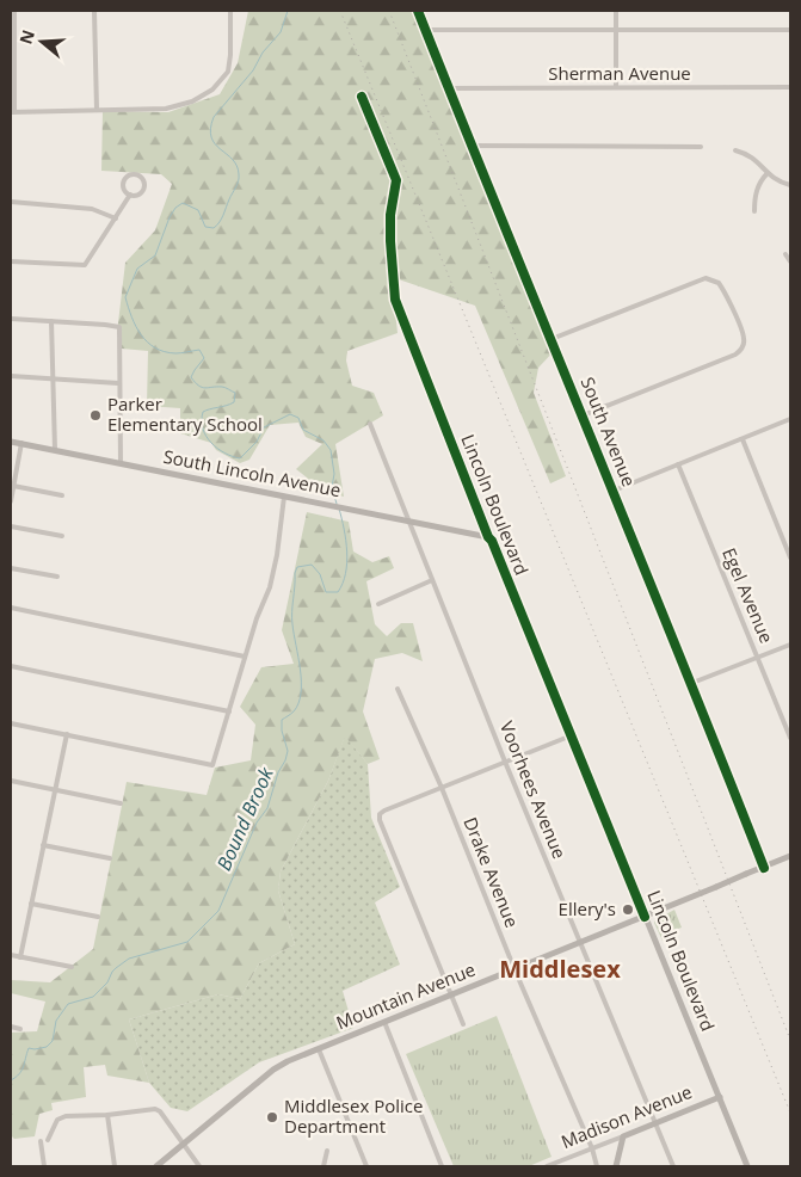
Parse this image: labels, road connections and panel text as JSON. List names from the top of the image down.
{
  "streets": {
    "street": [
      "Sherman Avenue",
      "South Avenue",
      "South Lincoln Avenue",
      "Lincoln Boulevard",
      "Egel Avenue",
      "Voorhees Avenue",
      "Drake Avenue",
      "Mountain Avenue",
      "Madison Avenue"
    ]
  },
  "crossings": [
    ["Sherman Avenue", "South Avenue"],
    ["South Avenue", "Mountain Avenue"],
    ["South Lincoln Avenue", "Lincoln Boulevard"],
    ["South Lincoln Avenue", "Voorhees Avenue"],
    ["Lincoln Boulevard", "Mountain Avenue"],
    ["Lincoln Boulevard", "Madison Avenue"],
    ["Voorhees Avenue", "Mountain Avenue"],
    ["Voorhees Avenue", "Madison Avenue"],
    ["Drake Avenue", "Mountain Avenue"],
    ["Drake Avenue", "Madison Avenue"]
  ],
  "districts": ["Middlesex"],
  "water": ["Bound Brook"],
  "places": ["Parker Elementary School", "Ellery's", "Middlesex Police Department"],
  "north": "left"
}
